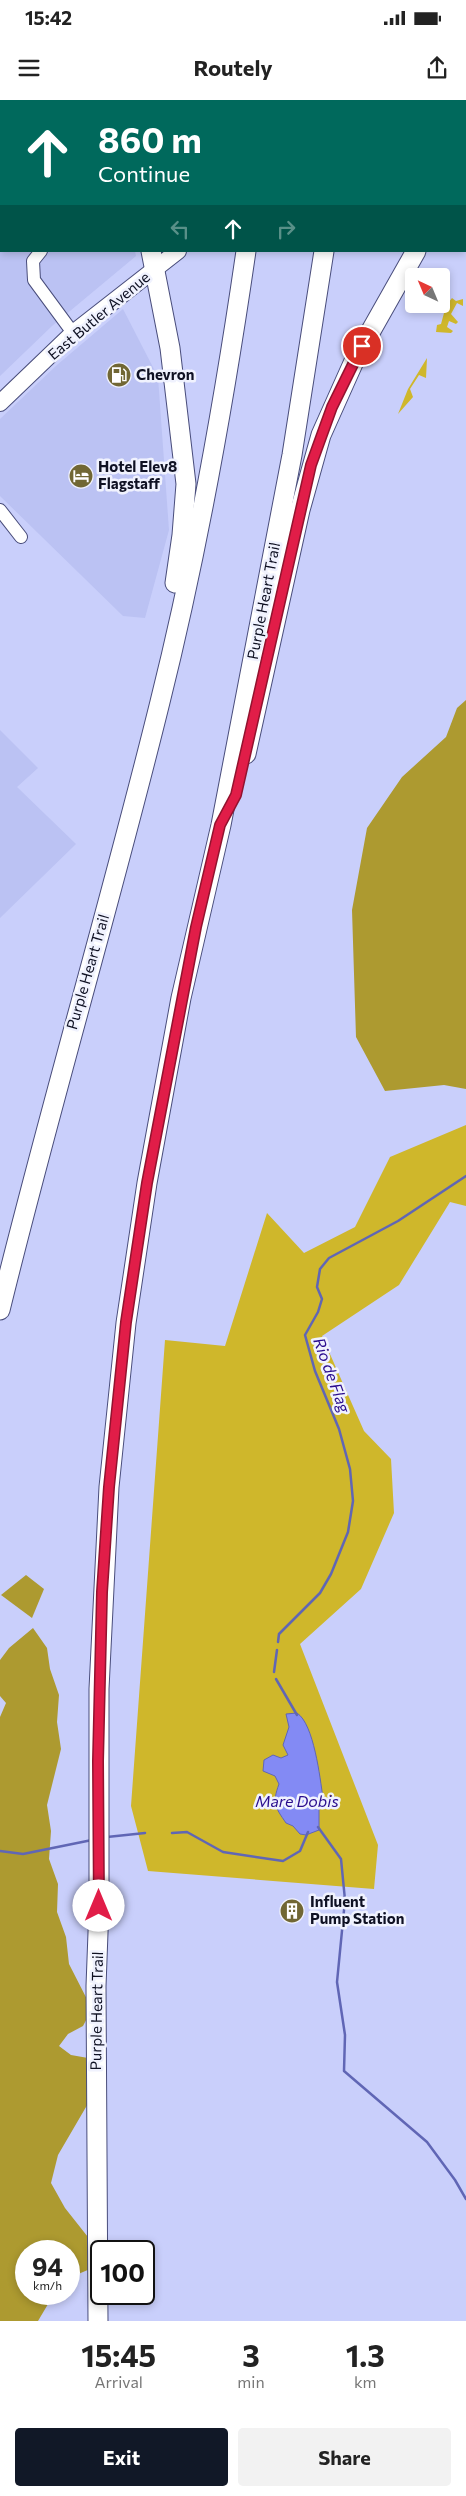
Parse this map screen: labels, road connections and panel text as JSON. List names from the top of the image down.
{
  "streets": {
    "highway": ["Purple Heart Trail"],
    "main road": ["East Butler Avenue"]
  },
  "water": ["Rio de Flag", "Mare Dobis"],
  "places": {
    "fuel station": ["Chevron"],
    "hotel": ["Hotel Elev8 Flagstaff"],
    "building": ["Influent Pump Station"]
  },
  "north": "top left",
  "page": {
    "status": "15:42",
    "header": "Routely",
    "turn": ["860 m", "Continue"],
    "speed": "94 km/h",
    "limit": "100",
    "eta": [
      "15:45",
      "Arrival",
      "3",
      "min",
      "1.3",
      "km"
    ],
    "buttons": ["Exit", "Share"]
  }
}
